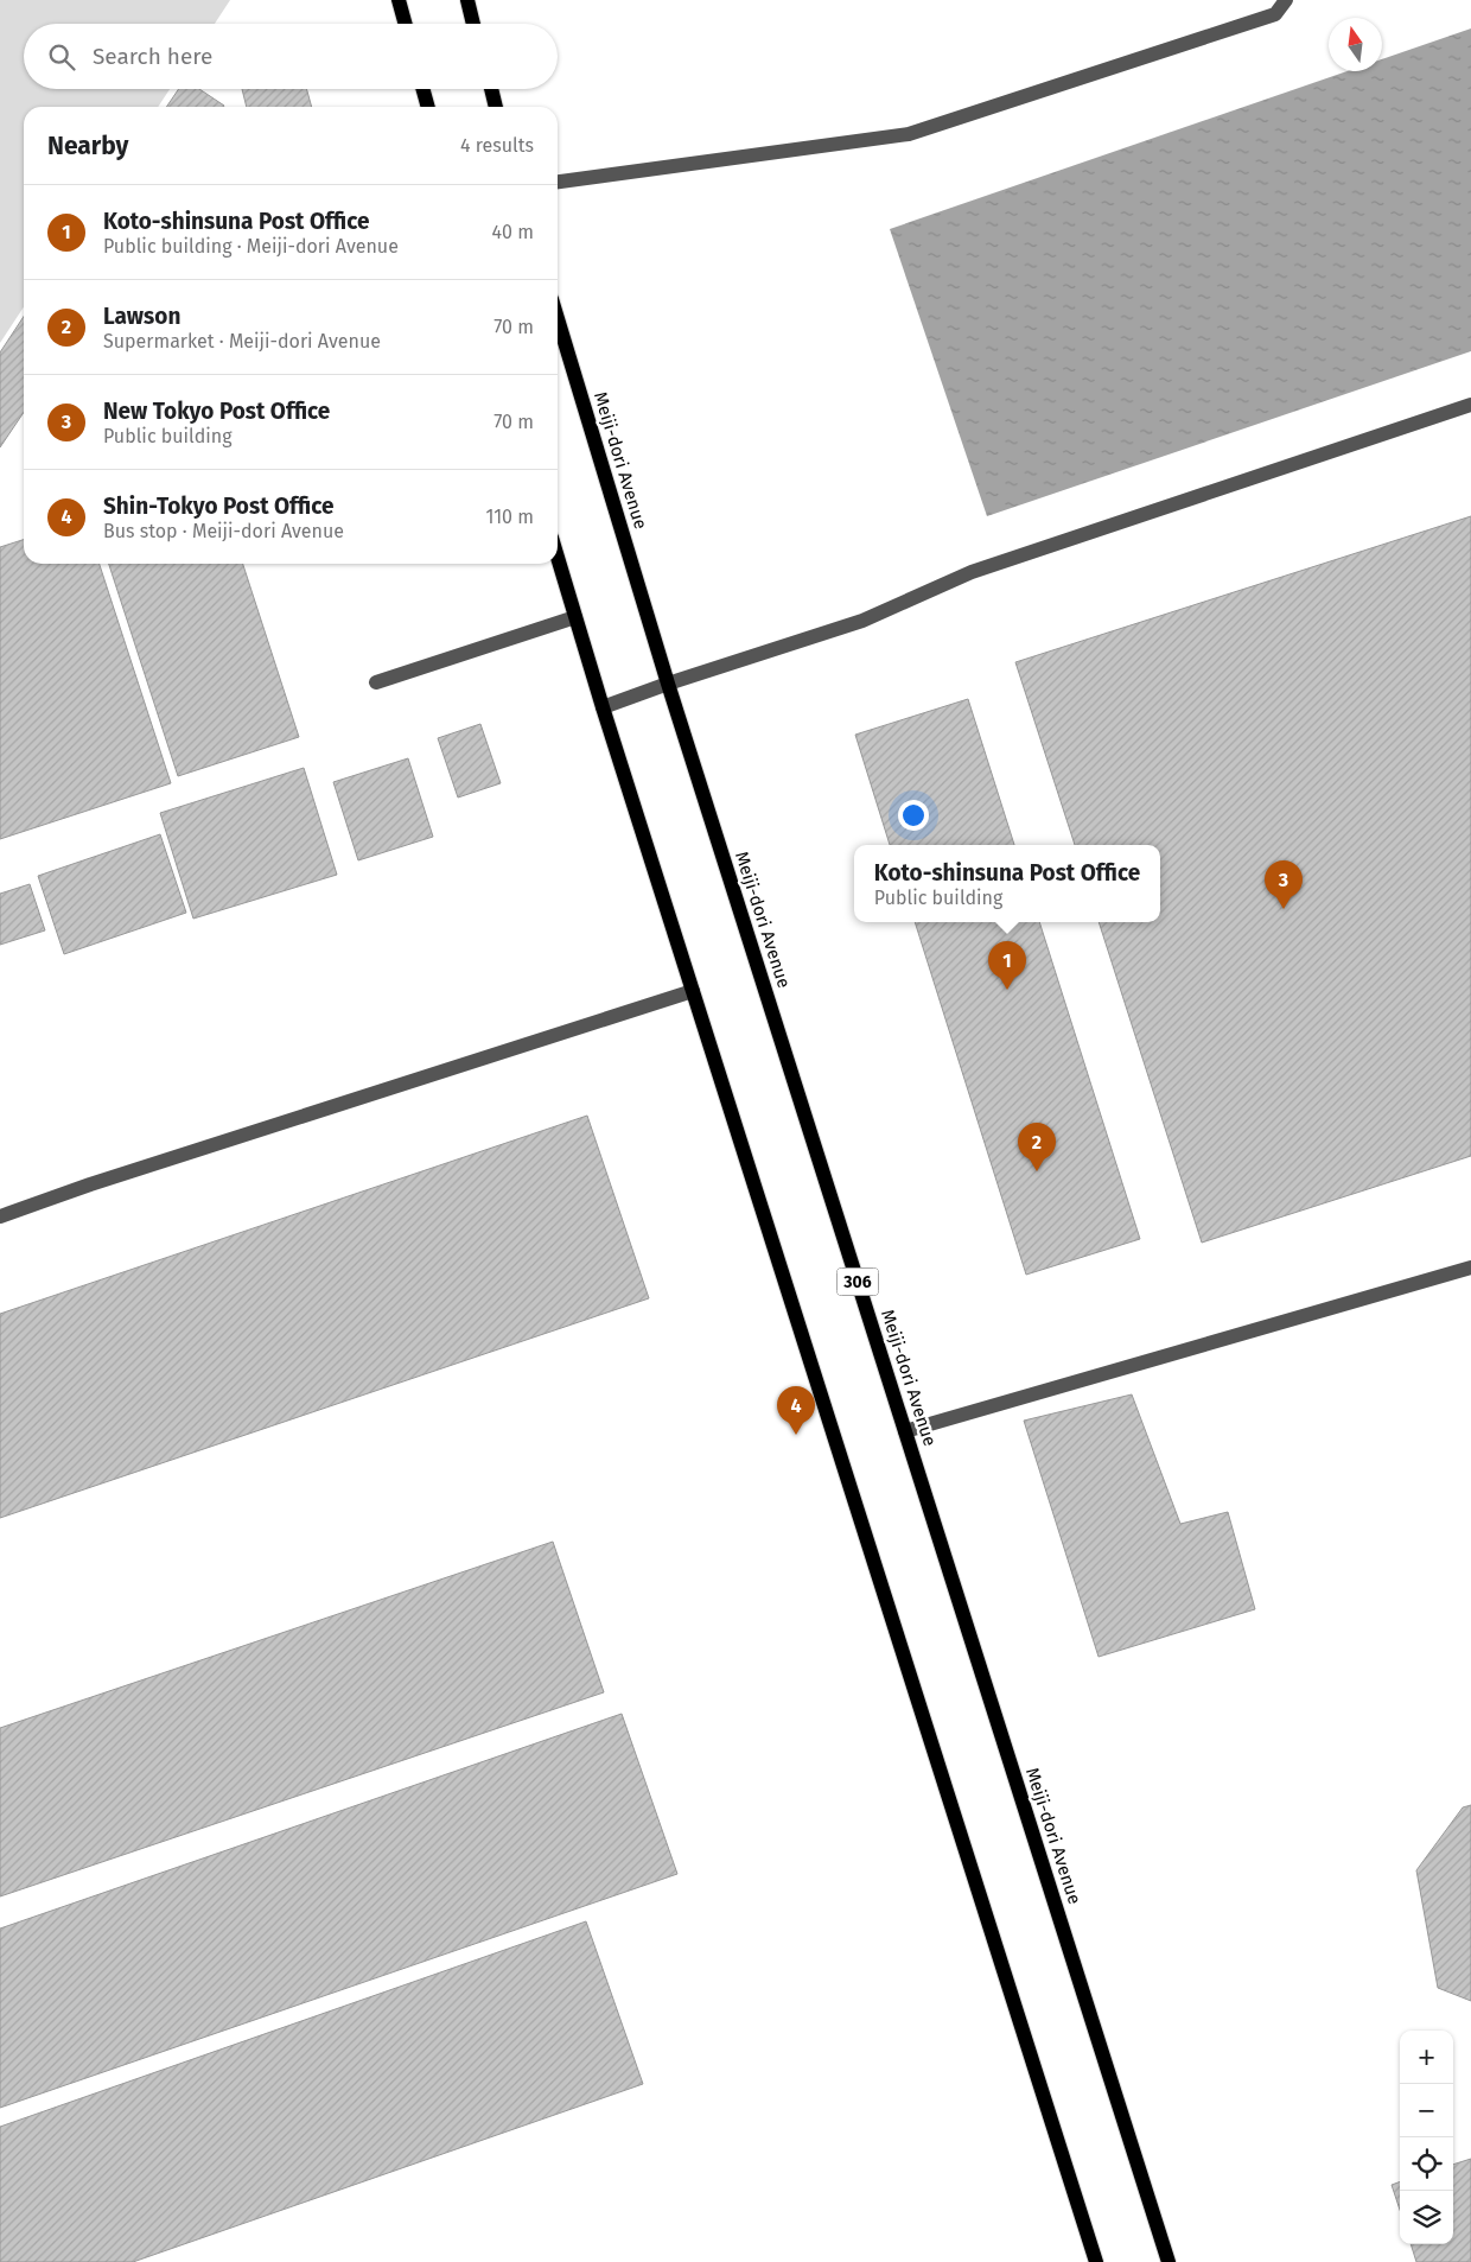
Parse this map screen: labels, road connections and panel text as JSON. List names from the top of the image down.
{
  "streets": {
    "main road": ["Meiji-dori Avenue", "306"]
  },
  "north": "top",
  "page": {
    "search": "Search here",
    "heading": ["Nearby", "4 results"],
    "list": [
      {
        "mark": "1",
        "name": "Koto-shinsuna Post Office",
        "note": "Public building · Meiji-dori Avenue",
        "value": "40 m"
      },
      {
        "mark": "2",
        "name": "Lawson",
        "note": "Supermarket · Meiji-dori Avenue",
        "value": "70 m"
      },
      {
        "mark": "3",
        "name": "New Tokyo Post Office",
        "note": "Public building",
        "value": "70 m"
      },
      {
        "mark": "4",
        "name": "Shin-Tokyo Post Office",
        "note": "Bus stop · Meiji-dori Avenue",
        "value": "110 m"
      }
    ],
    "popup": ["Koto-shinsuna Post Office", "Public building"],
    "pins": [
      "3",
      "1",
      "2",
      "4"
    ],
    "map_buttons": ["+", "−"]
  }
}
